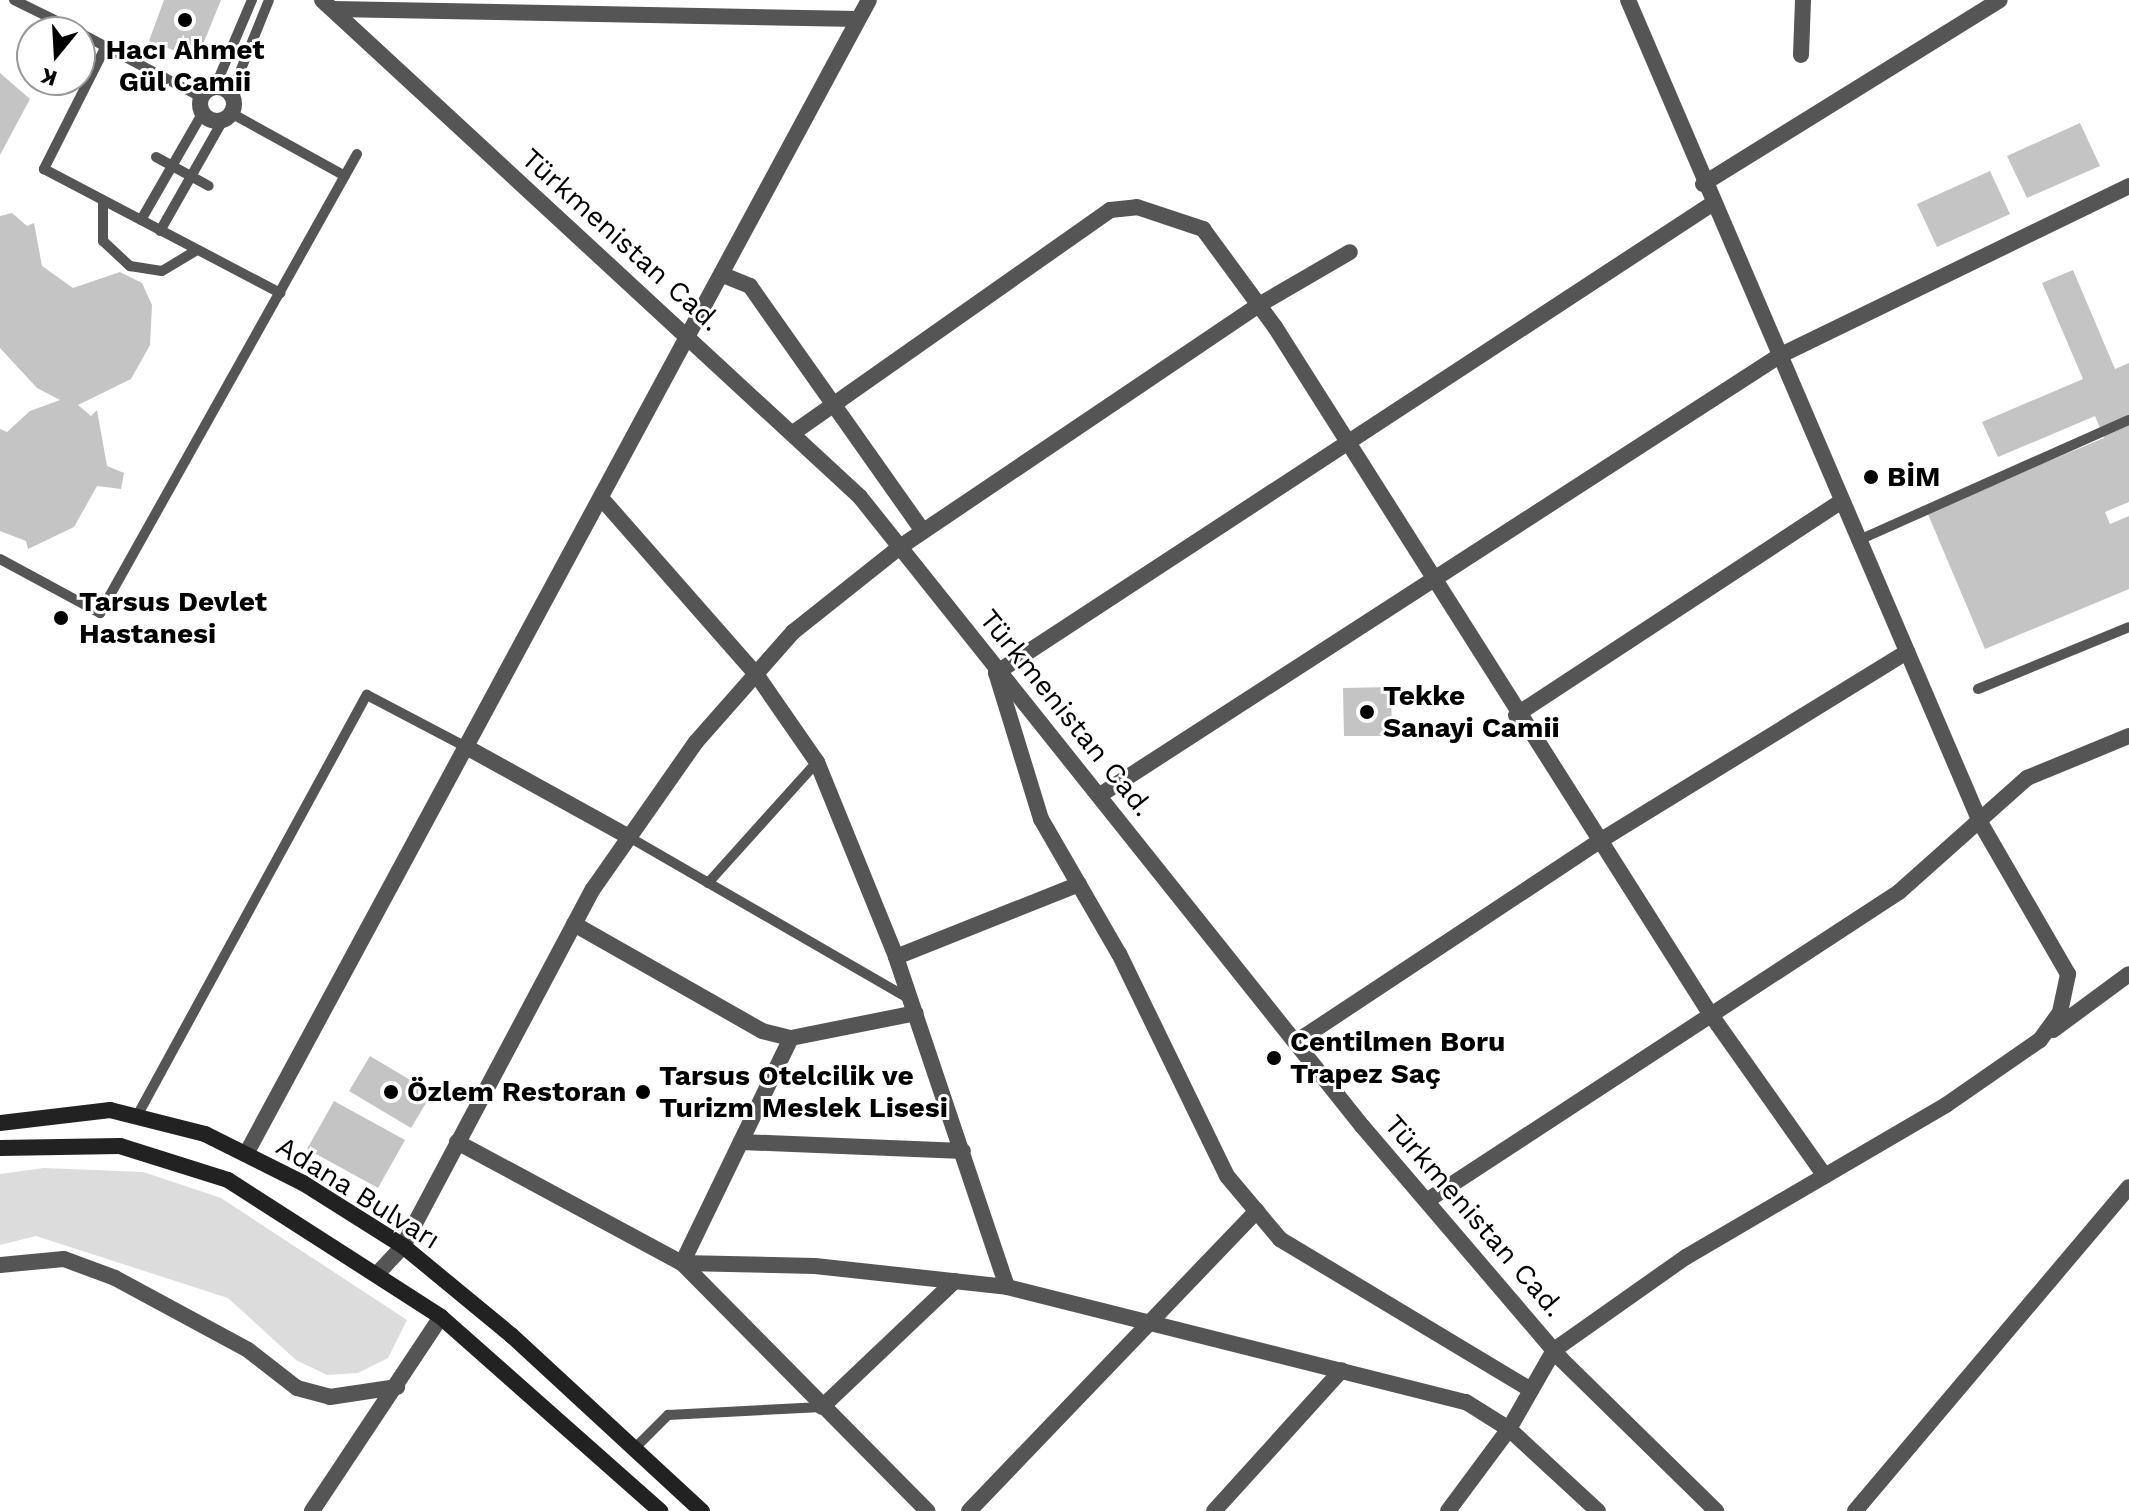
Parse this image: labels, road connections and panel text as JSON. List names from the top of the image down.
{
  "streets": {
    "main road": ["Adana Bulvarı"],
    "street": ["Türkmenistan Cad."]
  },
  "places": [
    "Hacı Ahmet Gül Camii",
    "BİM",
    "Tarsus Devlet Hastanesi",
    "Tekke Sanayi Camii",
    "Centilmen Boru Trapez Saç",
    "Özlem Restoran",
    "Tarsus Otelcilik ve Turizm Meslek Lisesi"
  ],
  "north": "bottom"
}
